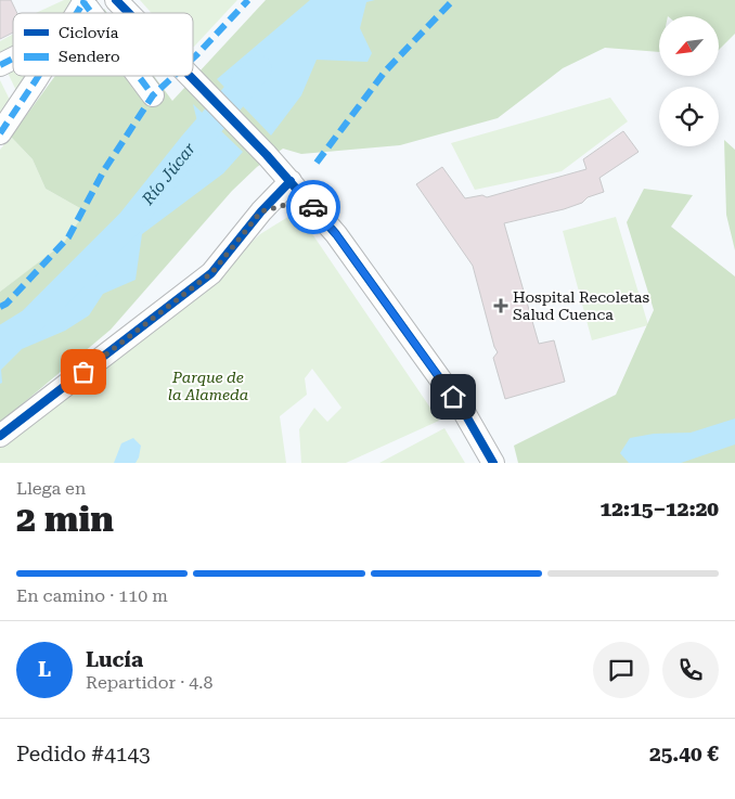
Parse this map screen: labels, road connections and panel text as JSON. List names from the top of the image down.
{
  "water": ["Río Júcar"],
  "parks": ["Parque de la Alameda"],
  "places": {
    "health": ["Hospital Recoletas Salud Cuenca"]
  },
  "legend": ["Ciclovía", "Sendero"],
  "north": "bottom left",
  "page": {
    "heading": ["2 min", "Llega en", "12:15–12:20"],
    "panel": [
      "Lucía",
      "Repartidor · 4.8",
      "Pedido #4143",
      "25.40 €"
    ],
    "bar": "En camino · 110 m",
    "round": "L"
  }
}
